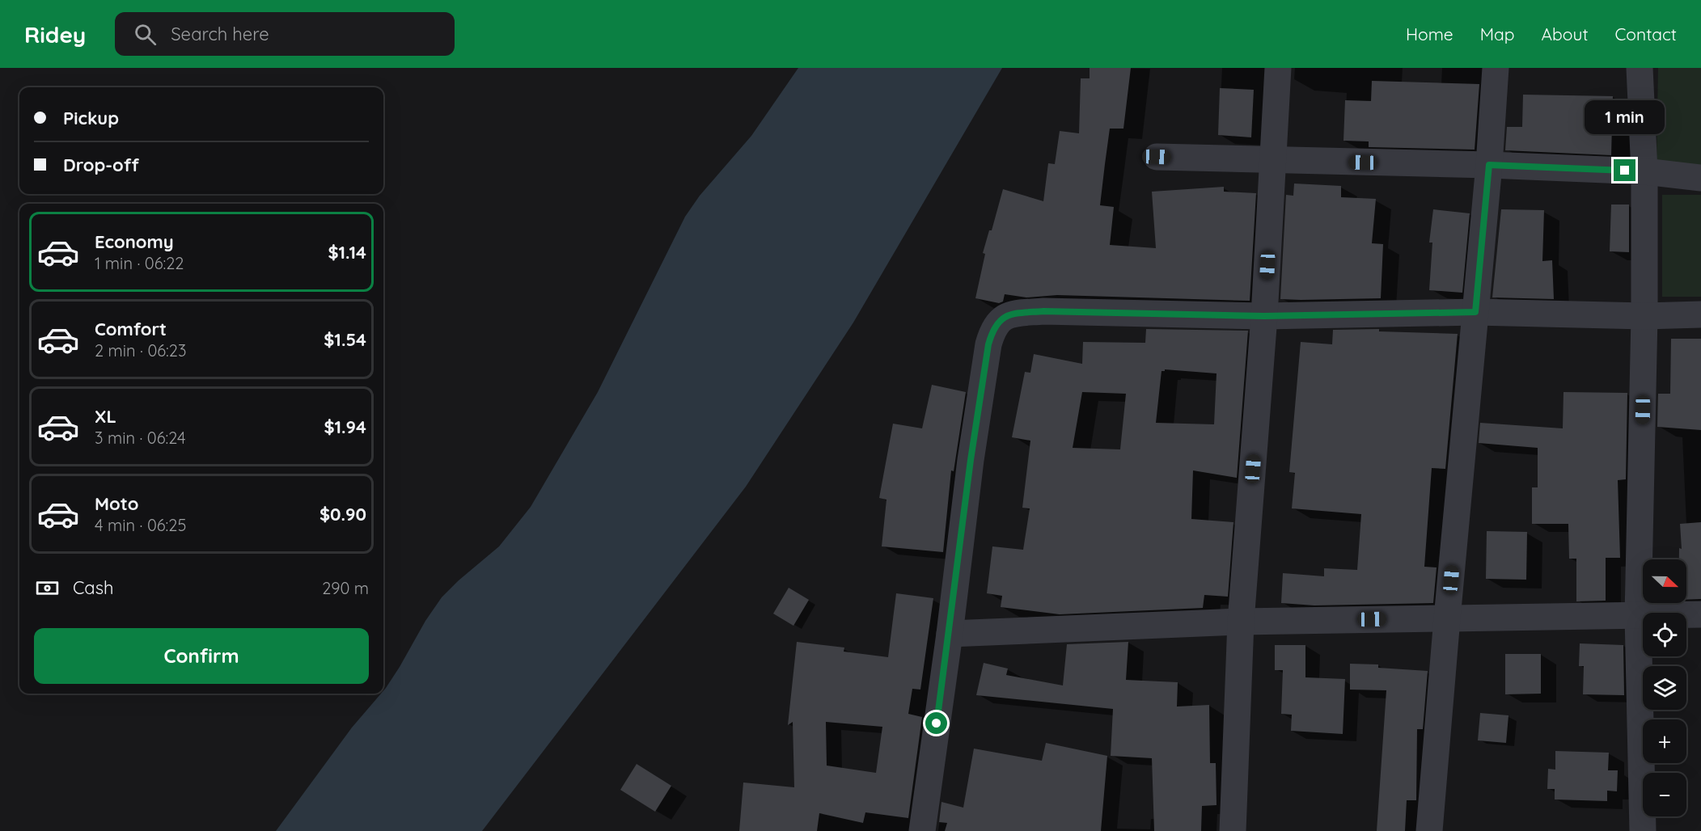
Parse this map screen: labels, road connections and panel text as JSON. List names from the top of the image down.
{
  "north": "right",
  "page": {
    "header": "Ridey",
    "search": "Search here",
    "nav": [
      "Home",
      "Map",
      "About",
      "Contact"
    ],
    "banner": ["Pickup", "Drop-off"],
    "bubble": "1 min",
    "list": [
      {
        "name": "Economy",
        "note": "1 min · 06:22",
        "value": "$1.14"
      },
      {
        "name": "Comfort",
        "note": "2 min · 06:23",
        "value": "$1.54"
      },
      {
        "name": "XL",
        "note": "3 min · 06:24",
        "value": "$1.94"
      },
      {
        "name": "Moto",
        "note": "4 min · 06:25",
        "value": "$0.90"
      }
    ],
    "map_buttons": ["+", "−"],
    "pay": ["Cash", "290 m"],
    "buttons": "Confirm"
  }
}
